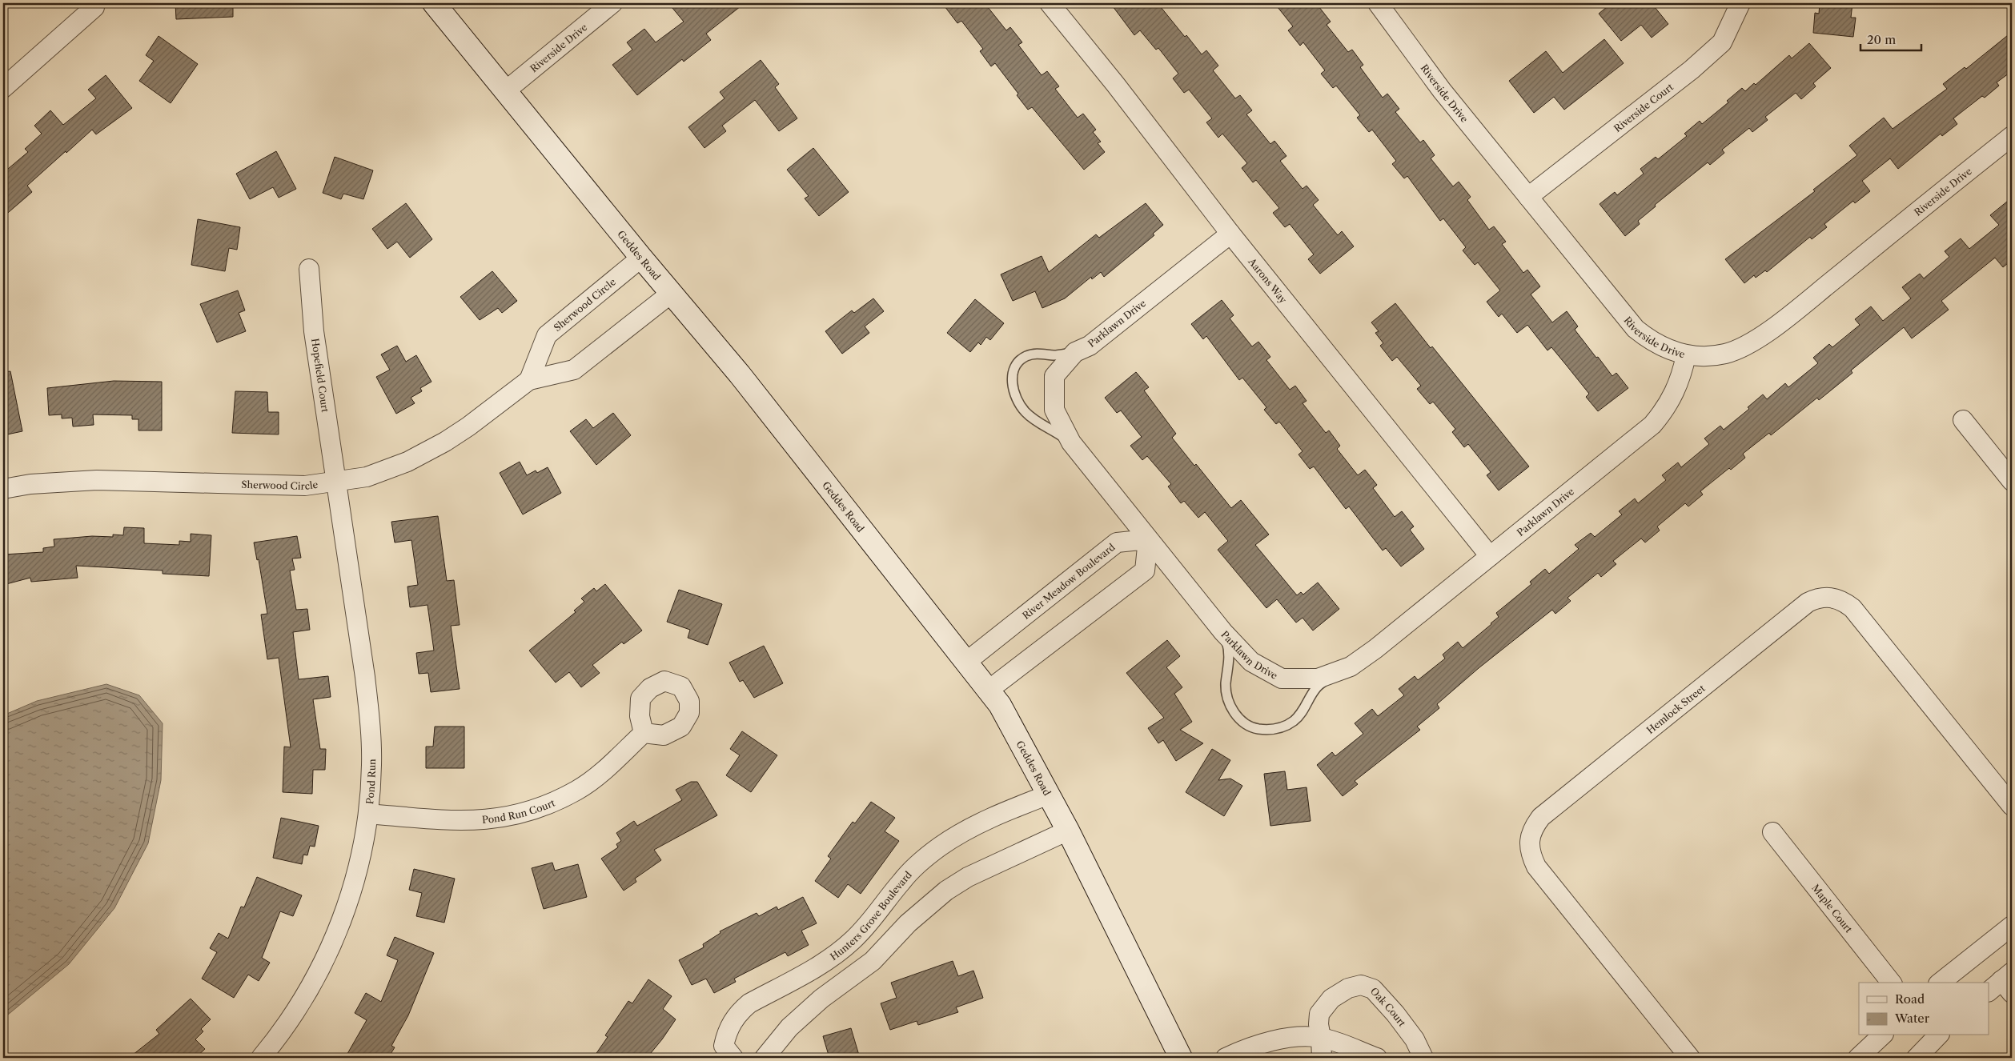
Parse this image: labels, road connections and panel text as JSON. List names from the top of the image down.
{
  "streets": {
    "main road": ["Geddes Road"],
    "street": [
      "Riverside Drive",
      "Riverside Court",
      "Aarons Way",
      "Sherwood Circle",
      "Parklawn Drive",
      "Hopefield Court",
      "River Meadow Boulevard",
      "Hemlock Street",
      "Pond Run",
      "Pond Run Court",
      "Maple Court",
      "Hunters Grove Boulevard",
      "Oak Court"
    ]
  },
  "crossings": [
    ["Riverside Drive", "Riverside Court"],
    ["Riverside Drive", "Geddes Road"],
    ["Riverside Drive", "Parklawn Drive"],
    ["Geddes Road", "Sherwood Circle"],
    ["Geddes Road", "River Meadow Boulevard"],
    ["Geddes Road", "Hunters Grove Boulevard"],
    ["Aarons Way", "Parklawn Drive"],
    ["Sherwood Circle", "Hopefield Court"],
    ["Sherwood Circle", "Pond Run"],
    ["Parklawn Drive", "River Meadow Boulevard"],
    ["Hopefield Court", "Pond Run"],
    ["Pond Run", "Pond Run Court"]
  ],
  "legend": ["Road", "Water"],
  "scale_bar": "20 m"
}
